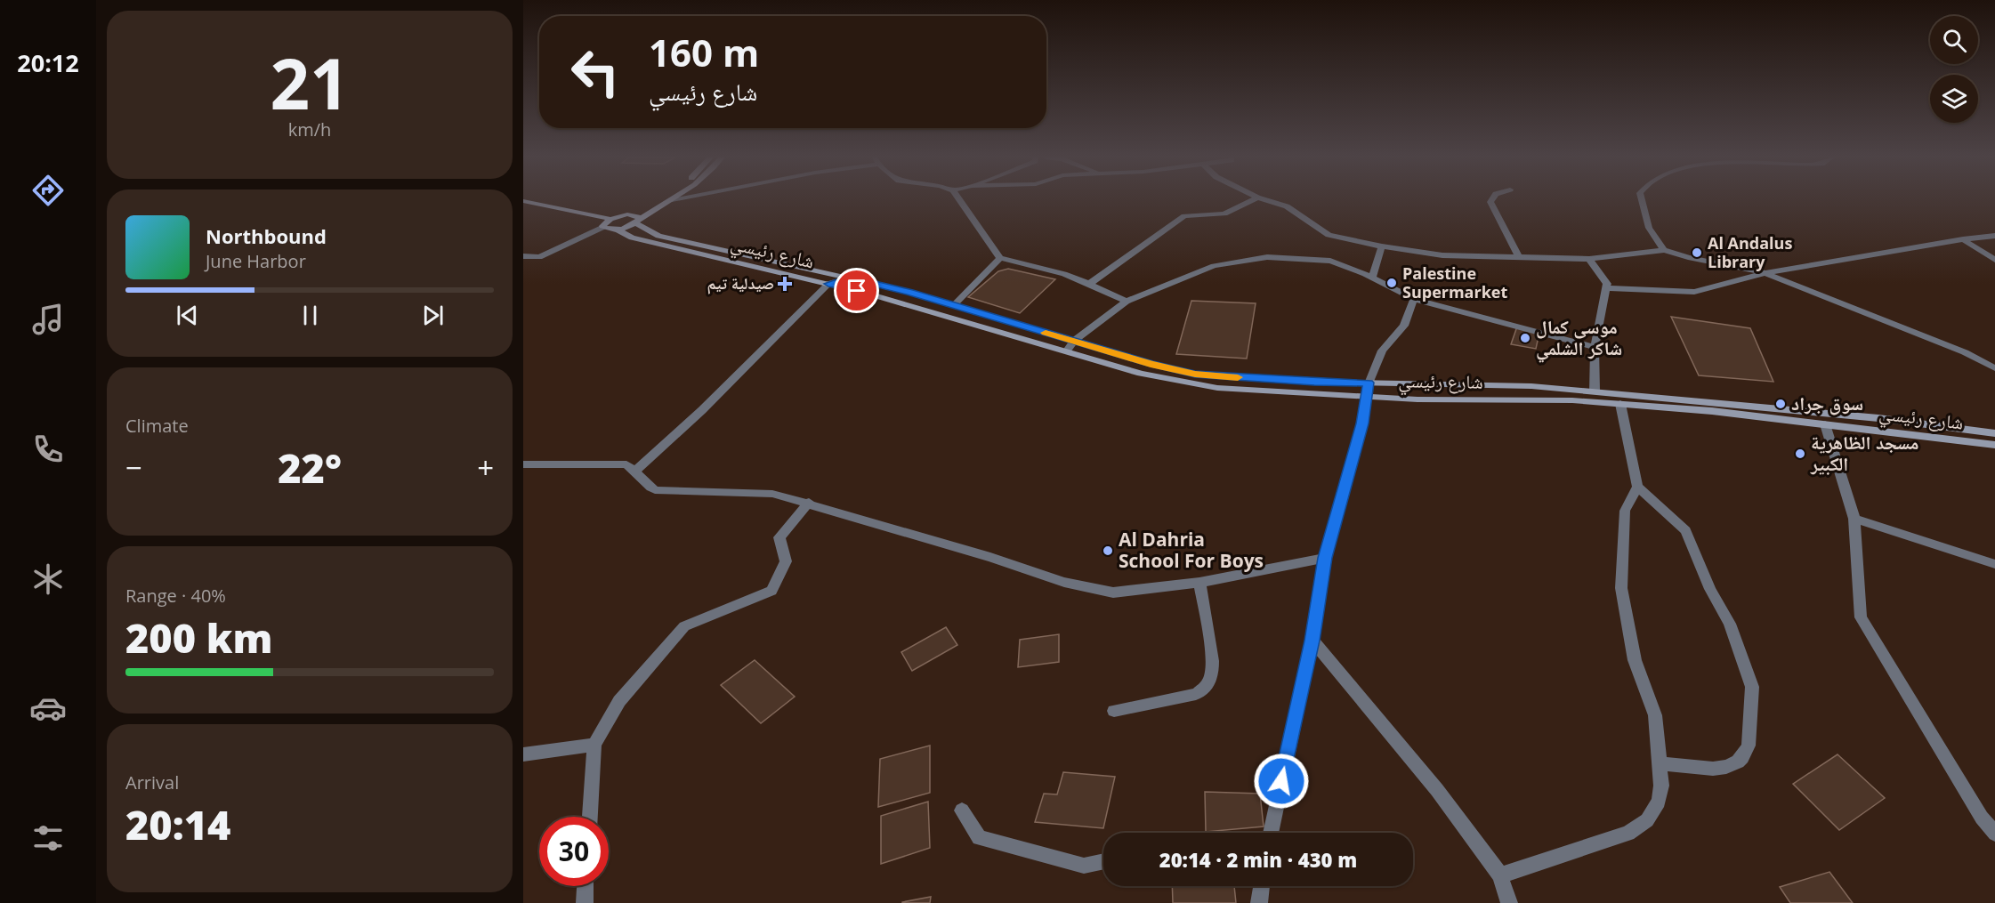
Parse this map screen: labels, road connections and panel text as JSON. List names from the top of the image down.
{
  "streets": {
    "main road": ["شارع رئيسي"]
  },
  "places": {
    "other": [
      "Al Andalus Library",
      "Palestine Supermarket",
      "موسى كمال شاكر الشلمي",
      "سوق جراد",
      "مسجد الظاهرية الكبير",
      "Al Dahria School For Boys"
    ],
    "health": ["صيدلية تيم"]
  },
  "page": {
    "tabs": "20:12",
    "tile": [
      ["21", "km/h"],
      "Climate",
      ["Range · 40%", "200 km"],
      ["Arrival", "20:14"]
    ],
    "turn": ["160 m", "شارع رئيسي"],
    "song": ["Northbound", "June Harbor"],
    "heat": ["−", "22°", "+"],
    "limit": "30",
    "trip": "20:14 · 2 min · 430 m"
  }
}
